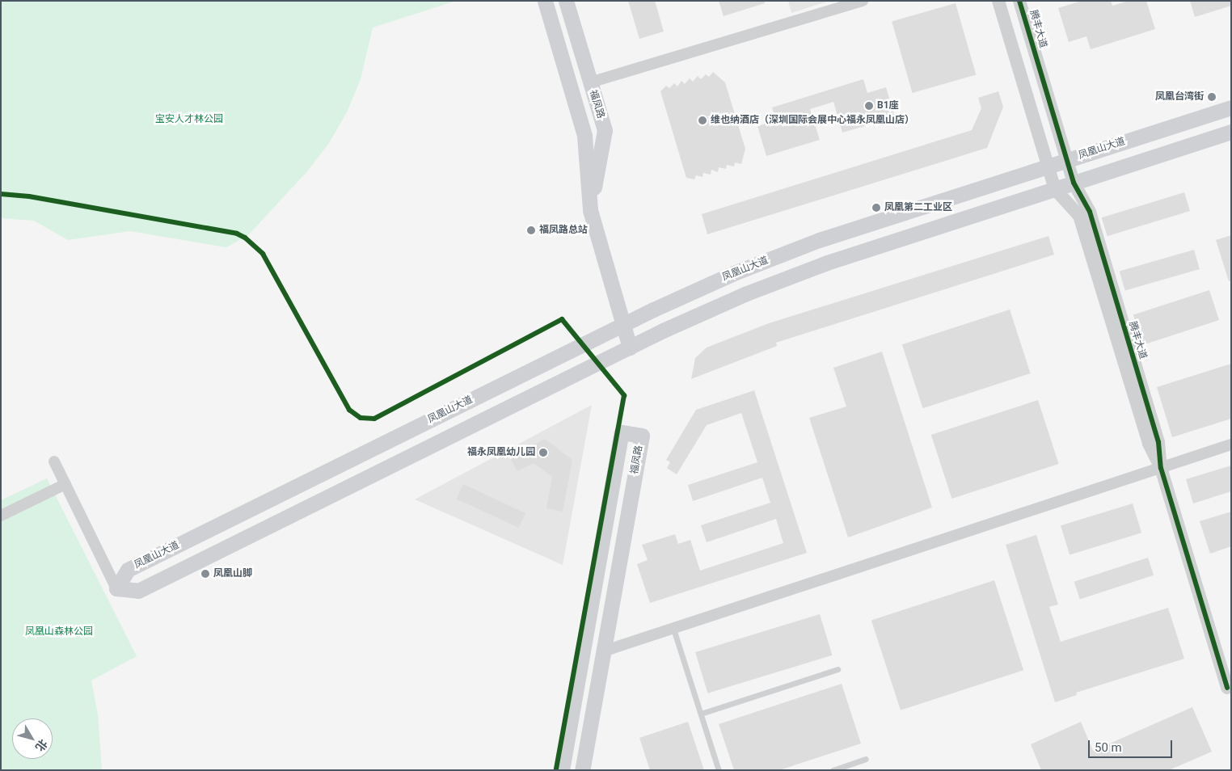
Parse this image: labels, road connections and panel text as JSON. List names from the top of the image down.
{
  "streets": {
    "main road": ["福凤路", "凤凰山大道"],
    "street": ["腾丰大道"]
  },
  "crossings": [
    ["腾丰大道", "凤凰山大道"],
    ["福凤路", "凤凰山大道"]
  ],
  "parks": ["宝安人才林公园", "凤凰山森林公园"],
  "places": [
    "凤凰台湾街",
    "B1座",
    "维也纳酒店（深圳国际会展中心福永凤凰山店）",
    "凤凰第二工业区",
    "福凤路总站",
    "福永凤凰幼儿园",
    "凤凰山脚"
  ],
  "scale_bar": "50 m",
  "north": "bottom right"
}
